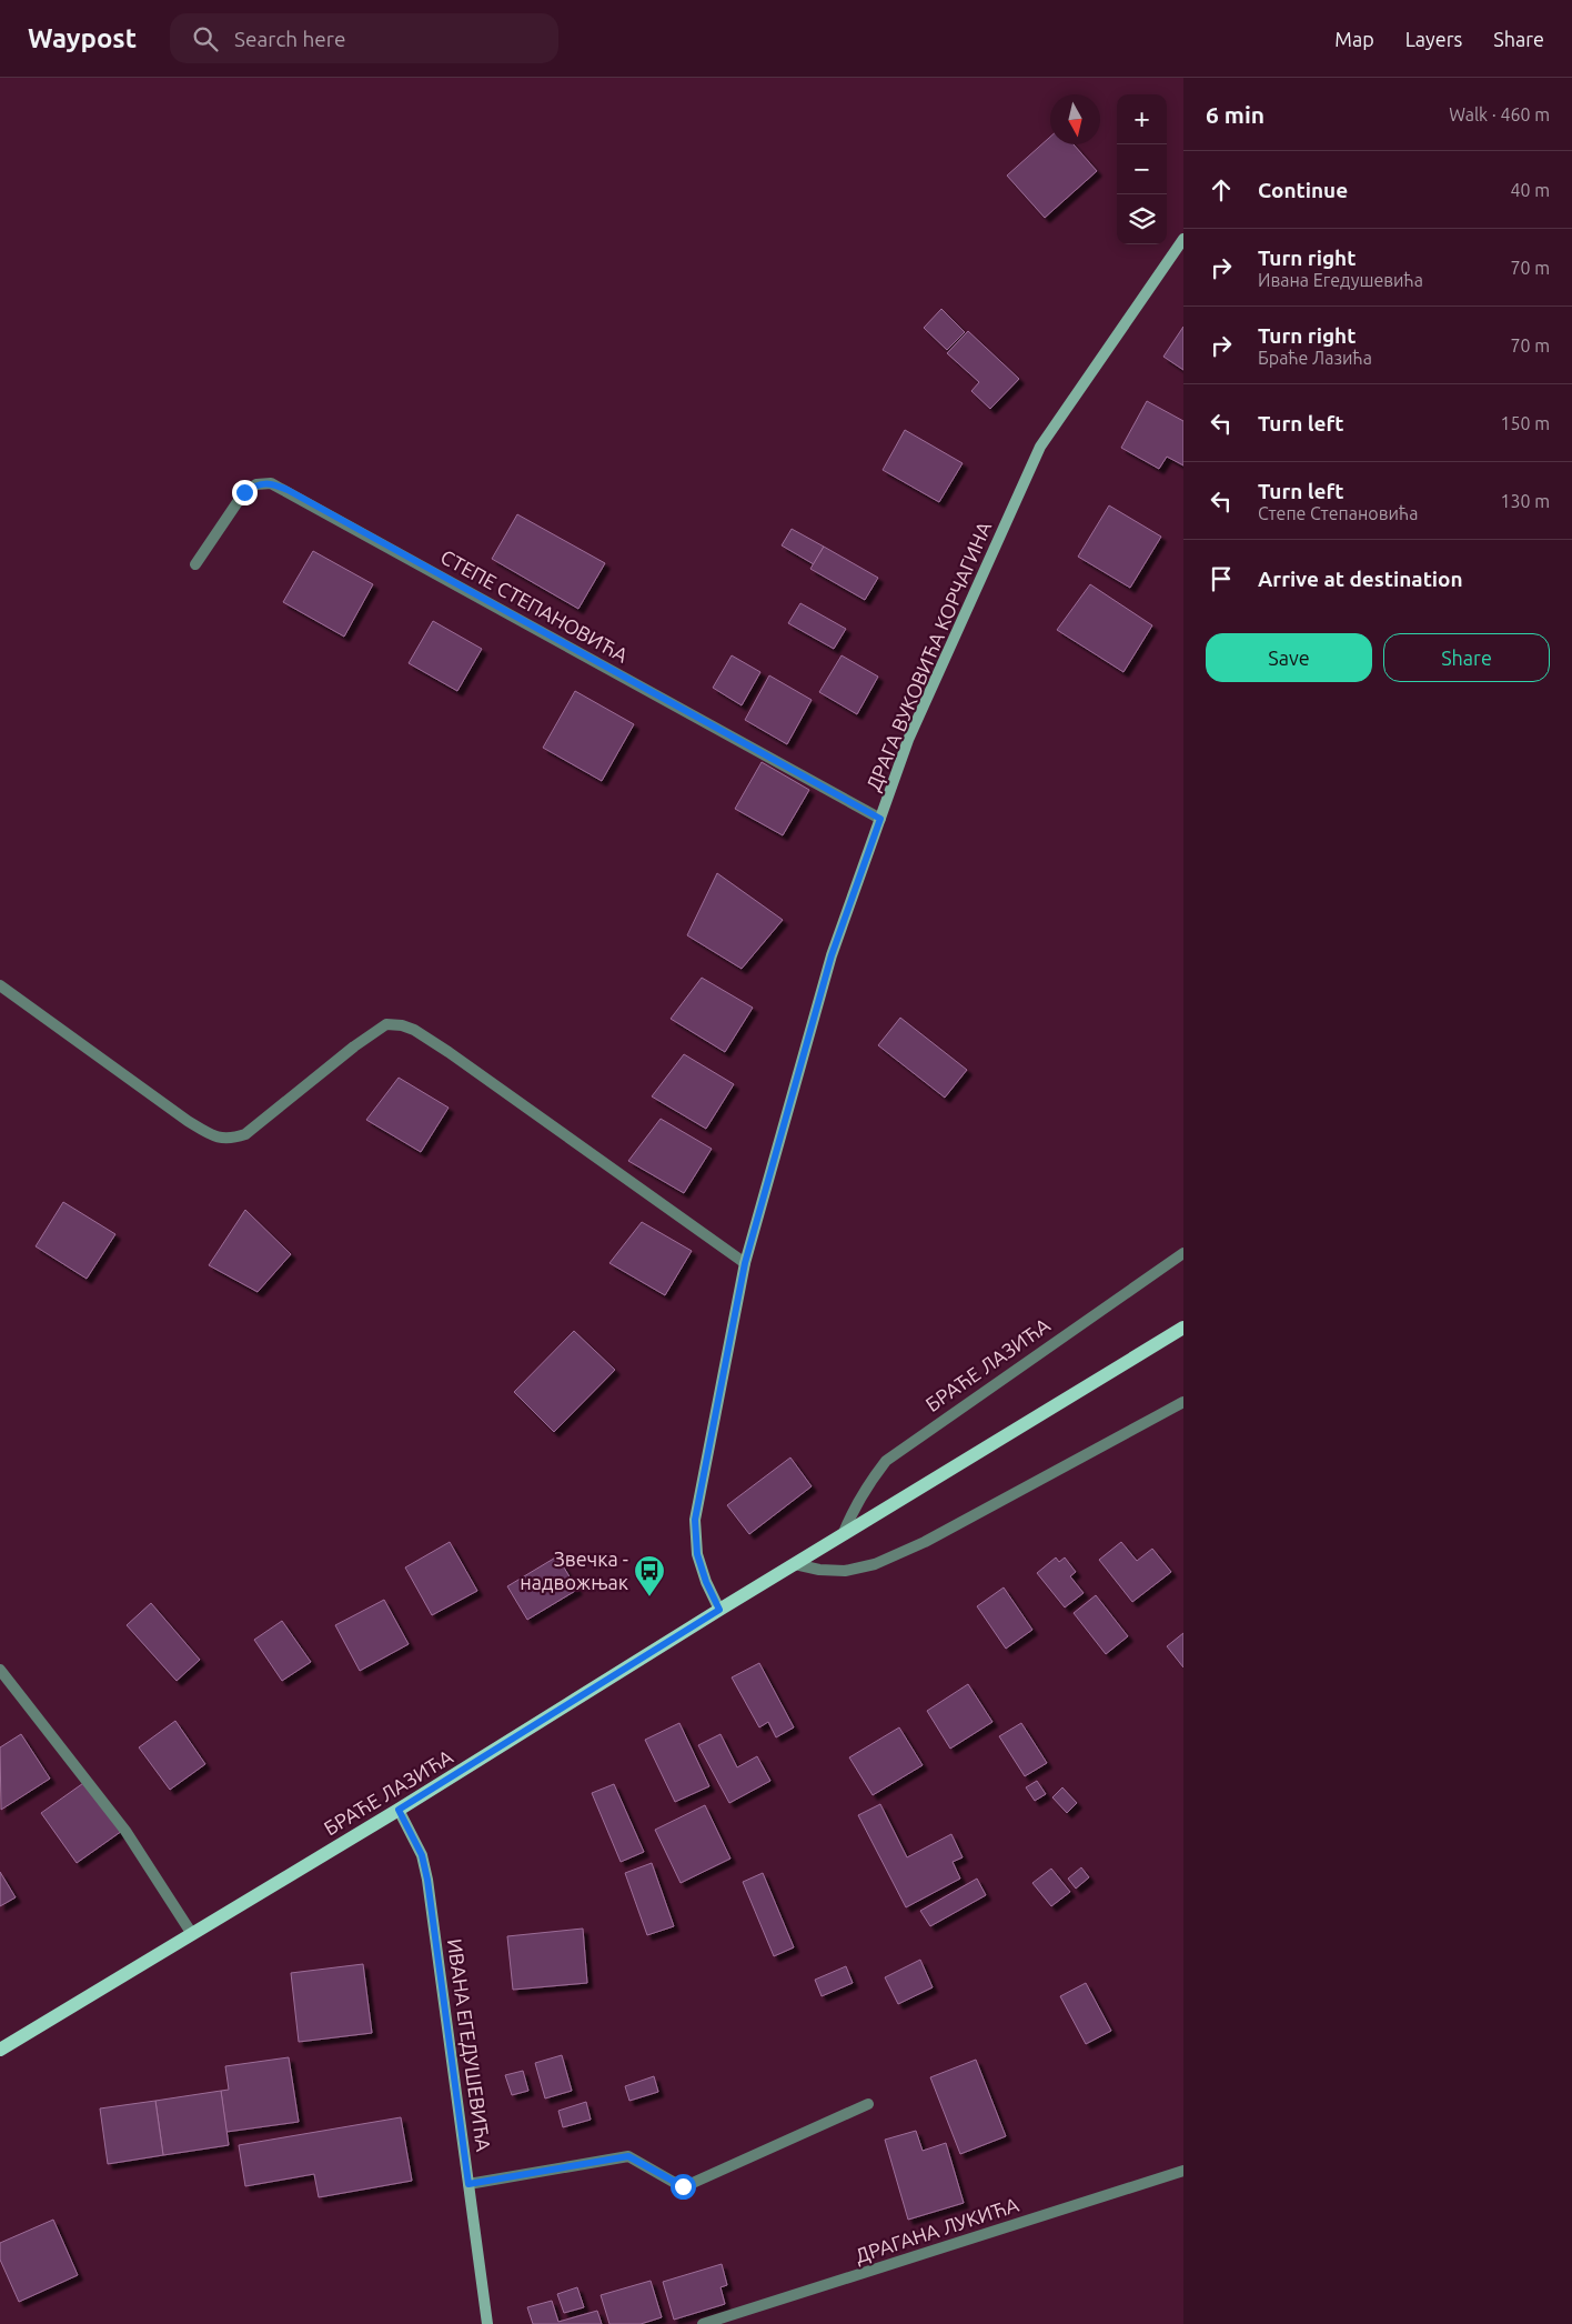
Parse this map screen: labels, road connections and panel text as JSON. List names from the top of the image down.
{
  "streets": {
    "main road": ["БРАЋЕ ЛАЗИЋА"],
    "street": [
      "СТЕПЕ СТЕПАНОВИЋА",
      "ДРАГА ВУКОВИЋА КОРЧАГИНА",
      "ИВАНА ЕГЕДУШЕВИЋА",
      "ДРАГАНА ЛУКИЋА"
    ]
  },
  "crossings": [
    ["СТЕПЕ СТЕПАНОВИЋА", "ДРАГА ВУКОВИЋА КОРЧАГИНА"],
    ["ДРАГА ВУКОВИЋА КОРЧАГИНА", "БРАЋЕ ЛАЗИЋА"],
    ["БРАЋЕ ЛАЗИЋА", "ИВАНА ЕГЕДУШЕВИЋА"]
  ],
  "places": {
    "bus stop": ["Звечка - надвожњак"]
  },
  "north": "bottom",
  "page": {
    "header": "Waypost",
    "search": "Search here",
    "nav": ["Map", "Layers", "Share"],
    "heading": ["6 min", "Walk · 460 m"],
    "map_buttons": ["+", "−"],
    "list": [
      ["Continue", "40 m"],
      ["Turn right", "Ивана Егедушевића", "70 m"],
      ["Turn right", "Браће Лазића", "70 m"],
      ["Turn left", "150 m"],
      ["Turn left", "Степе Степановића", "130 m"],
      "Arrive at destination"
    ],
    "buttons": ["Save", "Share"]
  }
}
